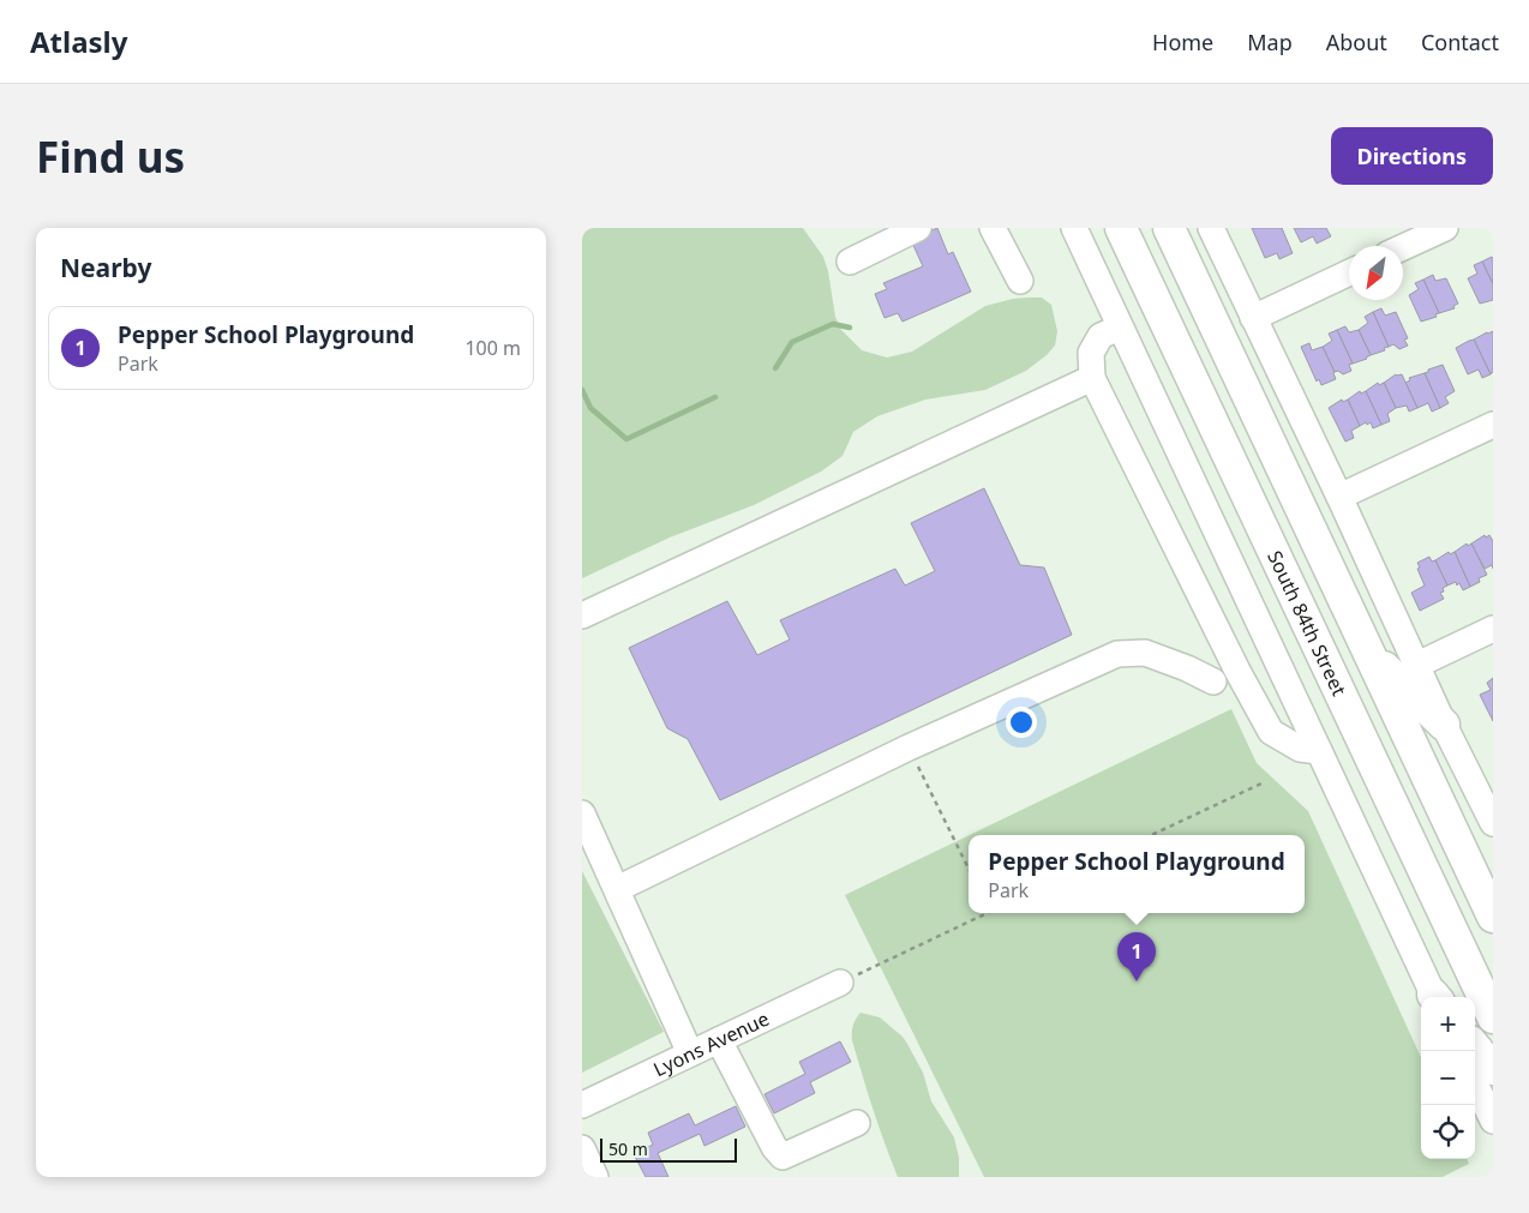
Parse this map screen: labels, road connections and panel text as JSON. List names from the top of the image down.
{
  "streets": {
    "main road": ["South 84th Street"],
    "street": ["Lyons Avenue"]
  },
  "scale_bar": "50 m",
  "north": "bottom left",
  "page": {
    "header": "Atlasly",
    "nav": [
      "Home",
      "Map",
      "About",
      "Contact"
    ],
    "buttons": "Directions",
    "title": "Find us",
    "heading": "Nearby",
    "list": [
      {
        "mark": "1",
        "name": "Pepper School Playground",
        "note": "Park",
        "value": "100 m"
      }
    ],
    "popup": ["Pepper School Playground", "Park"],
    "pins": "1",
    "map_buttons": ["+", "−"],
    "scale": "50 m"
  }
}
